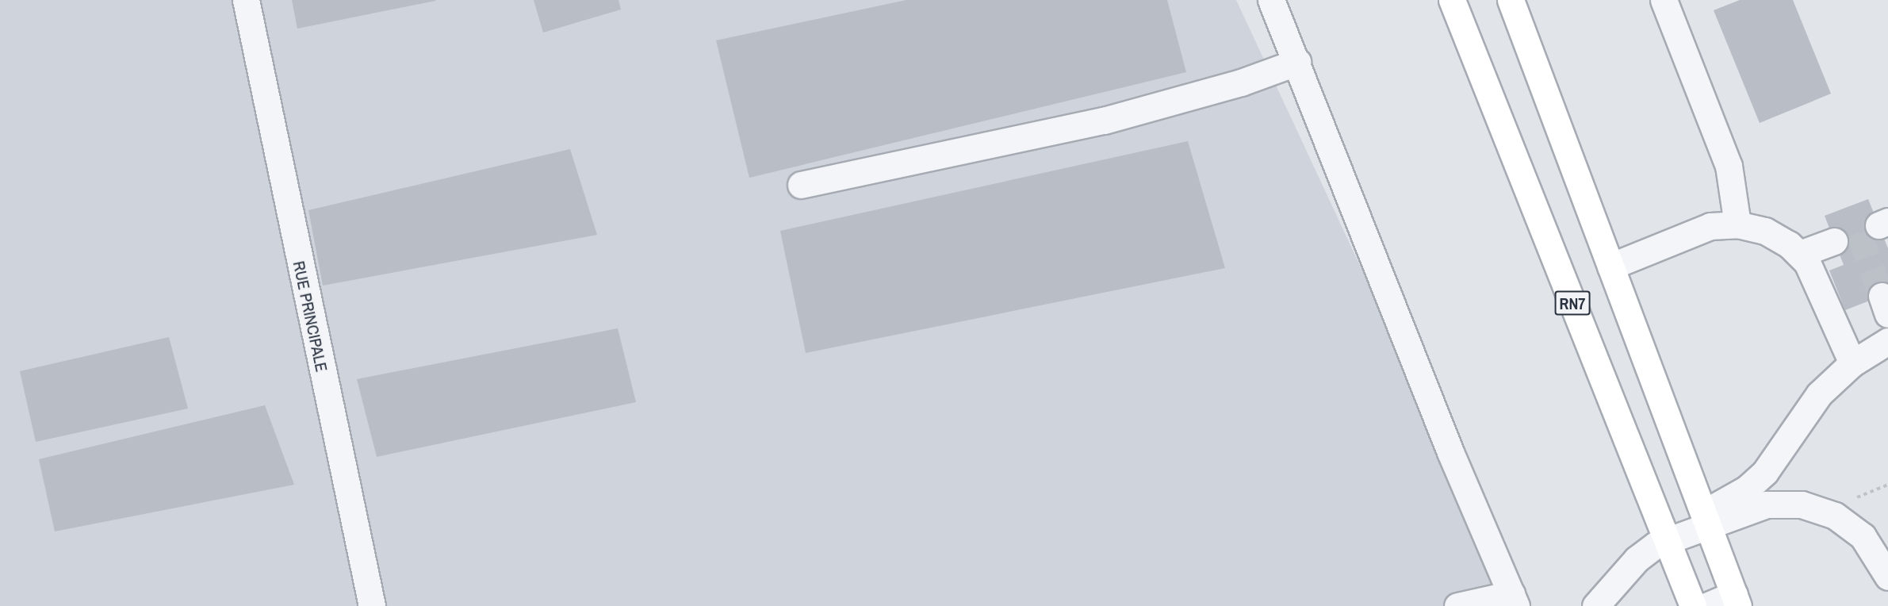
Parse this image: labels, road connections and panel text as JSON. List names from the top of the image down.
{
  "streets": {
    "main road": ["RN7"],
    "street": ["RUE PRINCIPALE"]
  }
}
